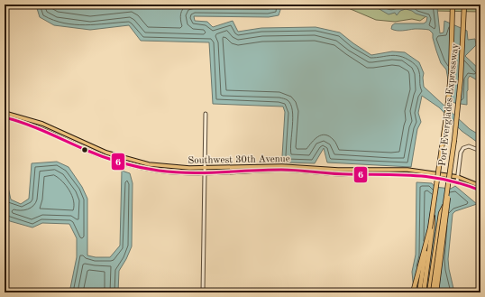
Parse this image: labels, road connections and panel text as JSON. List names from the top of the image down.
{
  "streets": {
    "highway": ["Port Everglades Expressway"],
    "main road": ["Southwest 30th Avenue"]
  },
  "lines": ["transit line 6"]
}
